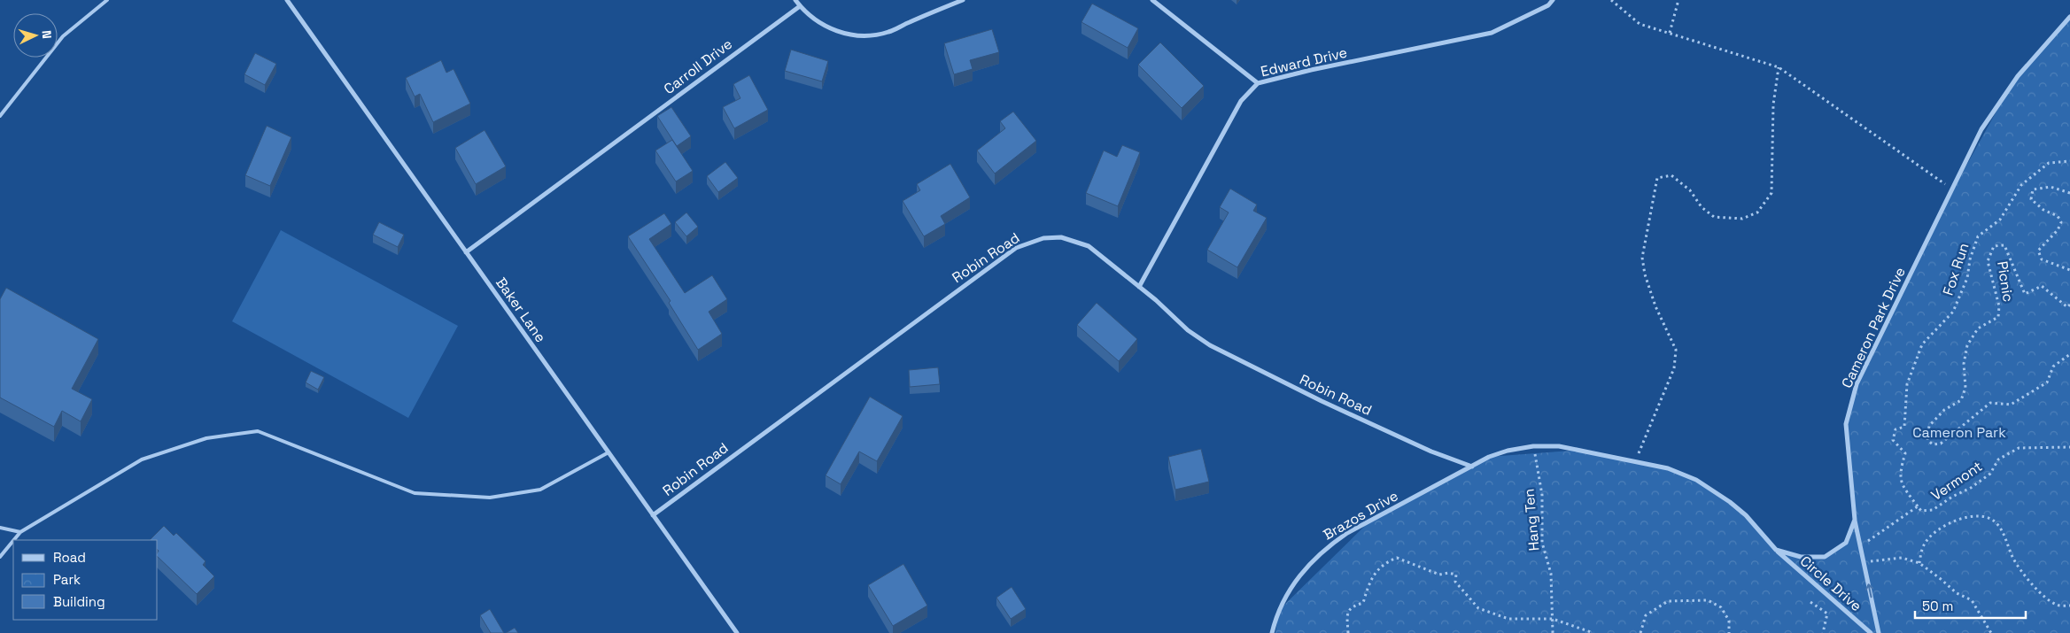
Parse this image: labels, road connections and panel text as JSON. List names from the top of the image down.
{
  "streets": {
    "street": [
      "Edward Drive",
      "Carroll Drive",
      "Robin Road",
      "Baker Lane",
      "Cameron Park Drive",
      "Brazos Drive",
      "Circle Drive"
    ],
    "path": [
      "Fox Run",
      "Picnic",
      "Vermont",
      "Hang Ten"
    ]
  },
  "crossings": [
    ["Edward Drive", "Robin Road"],
    ["Carroll Drive", "Baker Lane"],
    ["Robin Road", "Baker Lane"],
    ["Robin Road", "Brazos Drive"],
    ["Fox Run", "Vermont"],
    ["Cameron Park Drive", "Circle Drive"],
    ["Vermont", "Circle Drive"]
  ],
  "parks": ["Cameron Park"],
  "legend": ["Road", "Park", "Building"],
  "scale_bar": "50 m",
  "north": "right"
}
